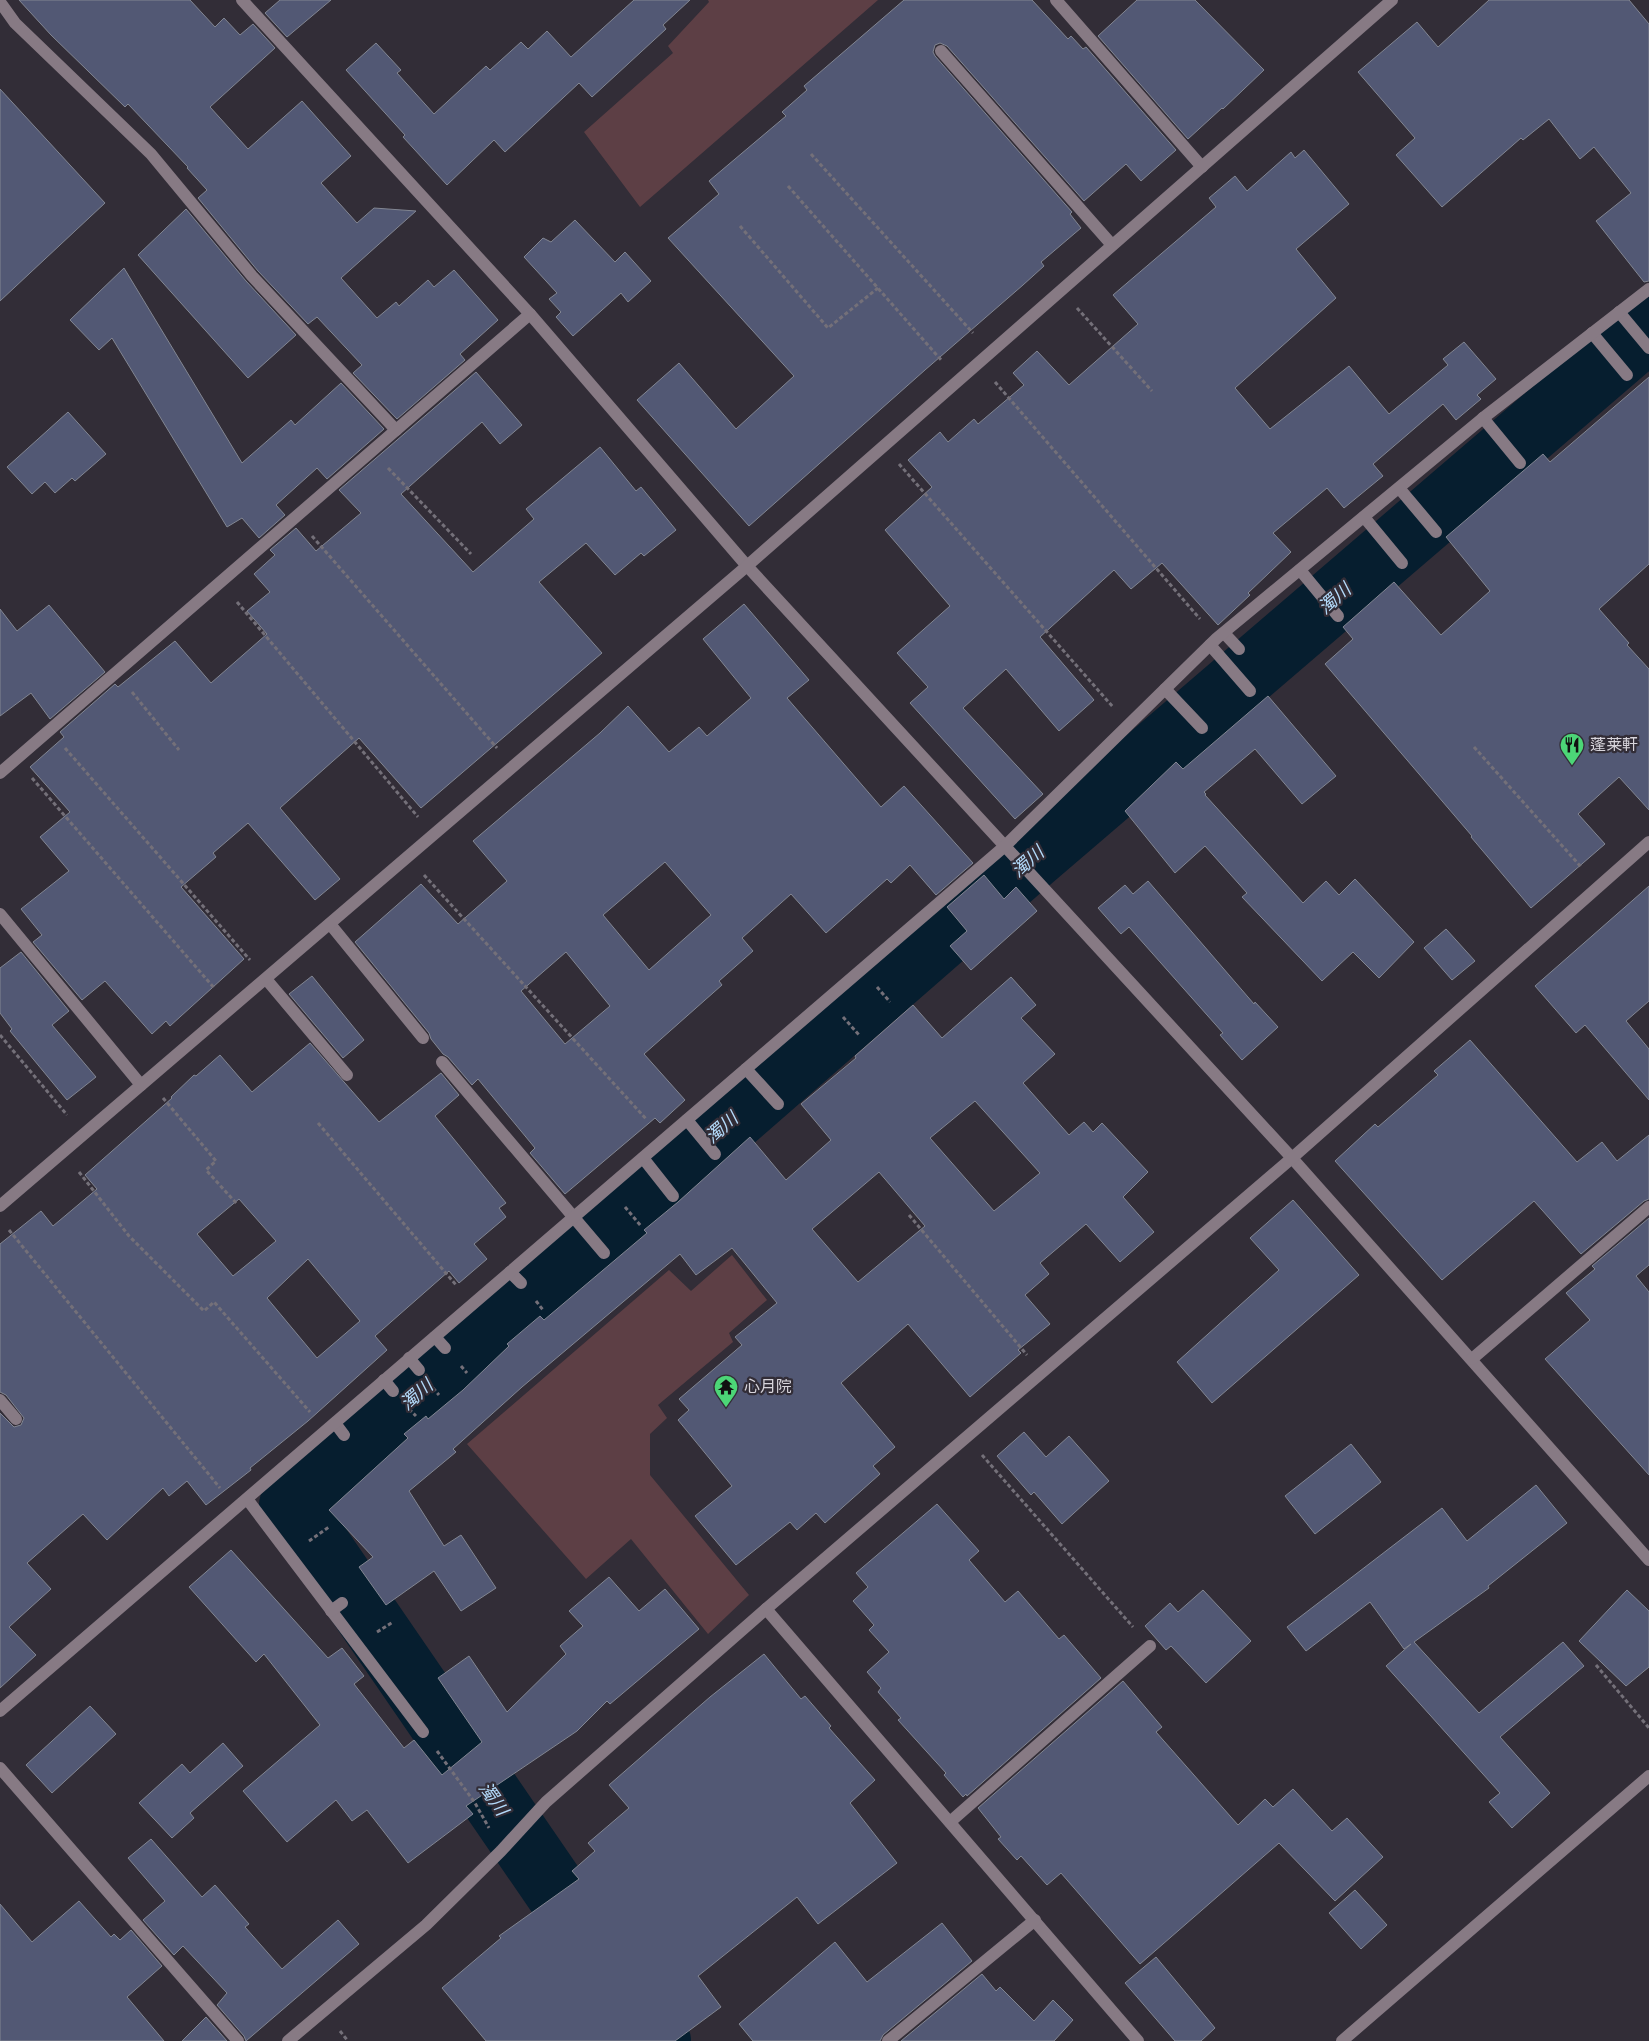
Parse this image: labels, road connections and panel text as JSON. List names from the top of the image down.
{
  "water": ["濁川"],
  "places": {
    "restaurant": ["蓬莱軒"],
    "temple": ["心月院"]
  }
}
